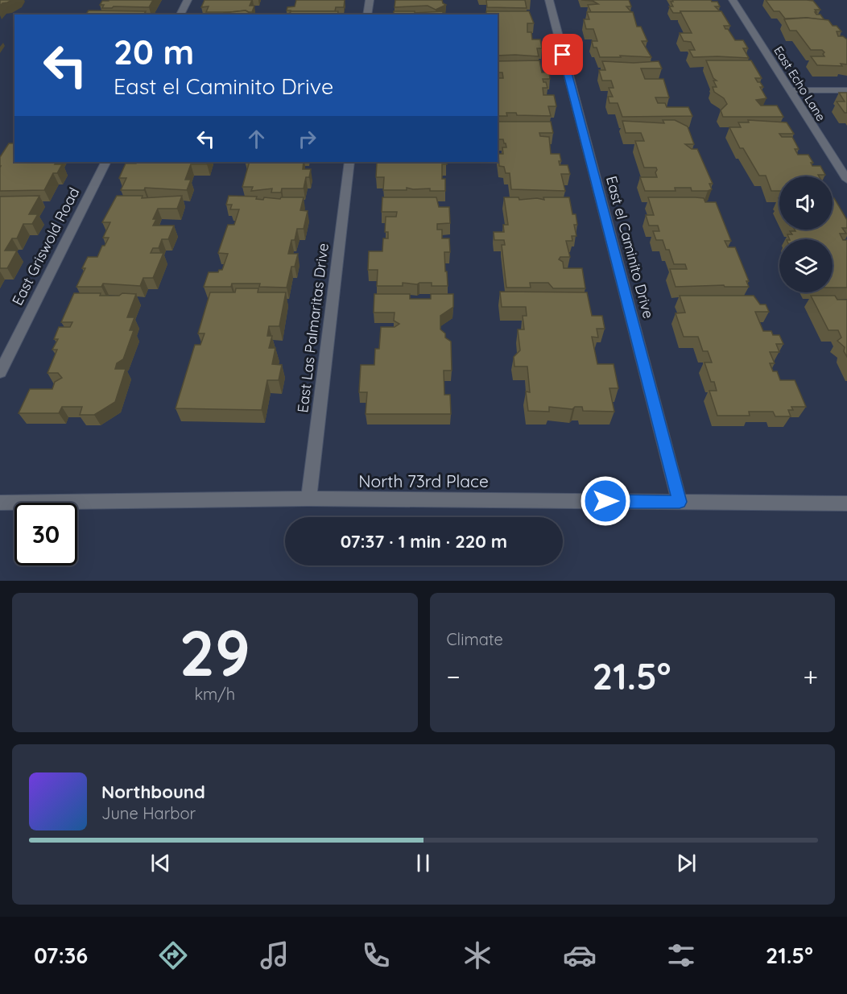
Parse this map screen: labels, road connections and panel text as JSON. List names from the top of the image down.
{
  "streets": {
    "street": [
      "East Echo Lane",
      "East Griswold Road",
      "East el Caminito Drive",
      "East Las Palmaritas Drive",
      "North 73rd Place"
    ]
  },
  "crossings": [
    ["East el Caminito Drive", "North 73rd Place"],
    ["East Las Palmaritas Drive", "North 73rd Place"]
  ],
  "page": {
    "turn": ["20 m", "East el Caminito Drive"],
    "limit": "30",
    "trip": "07:37 · 1 min · 220 m",
    "tile": [
      ["29", "km/h"],
      "Climate"
    ],
    "heat": ["−", "21.5°", "+"],
    "song": ["Northbound", "June Harbor"],
    "tabs": ["07:36", "21.5°"]
  }
}
